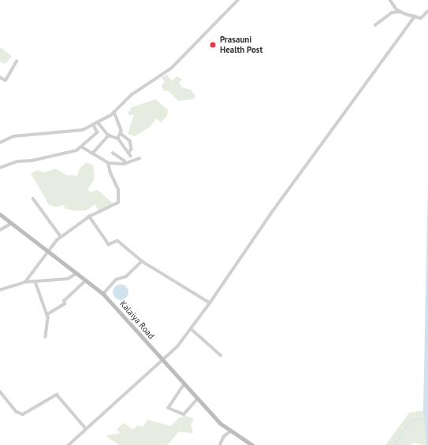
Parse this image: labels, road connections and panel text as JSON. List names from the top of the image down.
{
  "streets": {
    "main road": ["Kalaiya Road"]
  },
  "places": ["Prasauni Health Post"]
}
